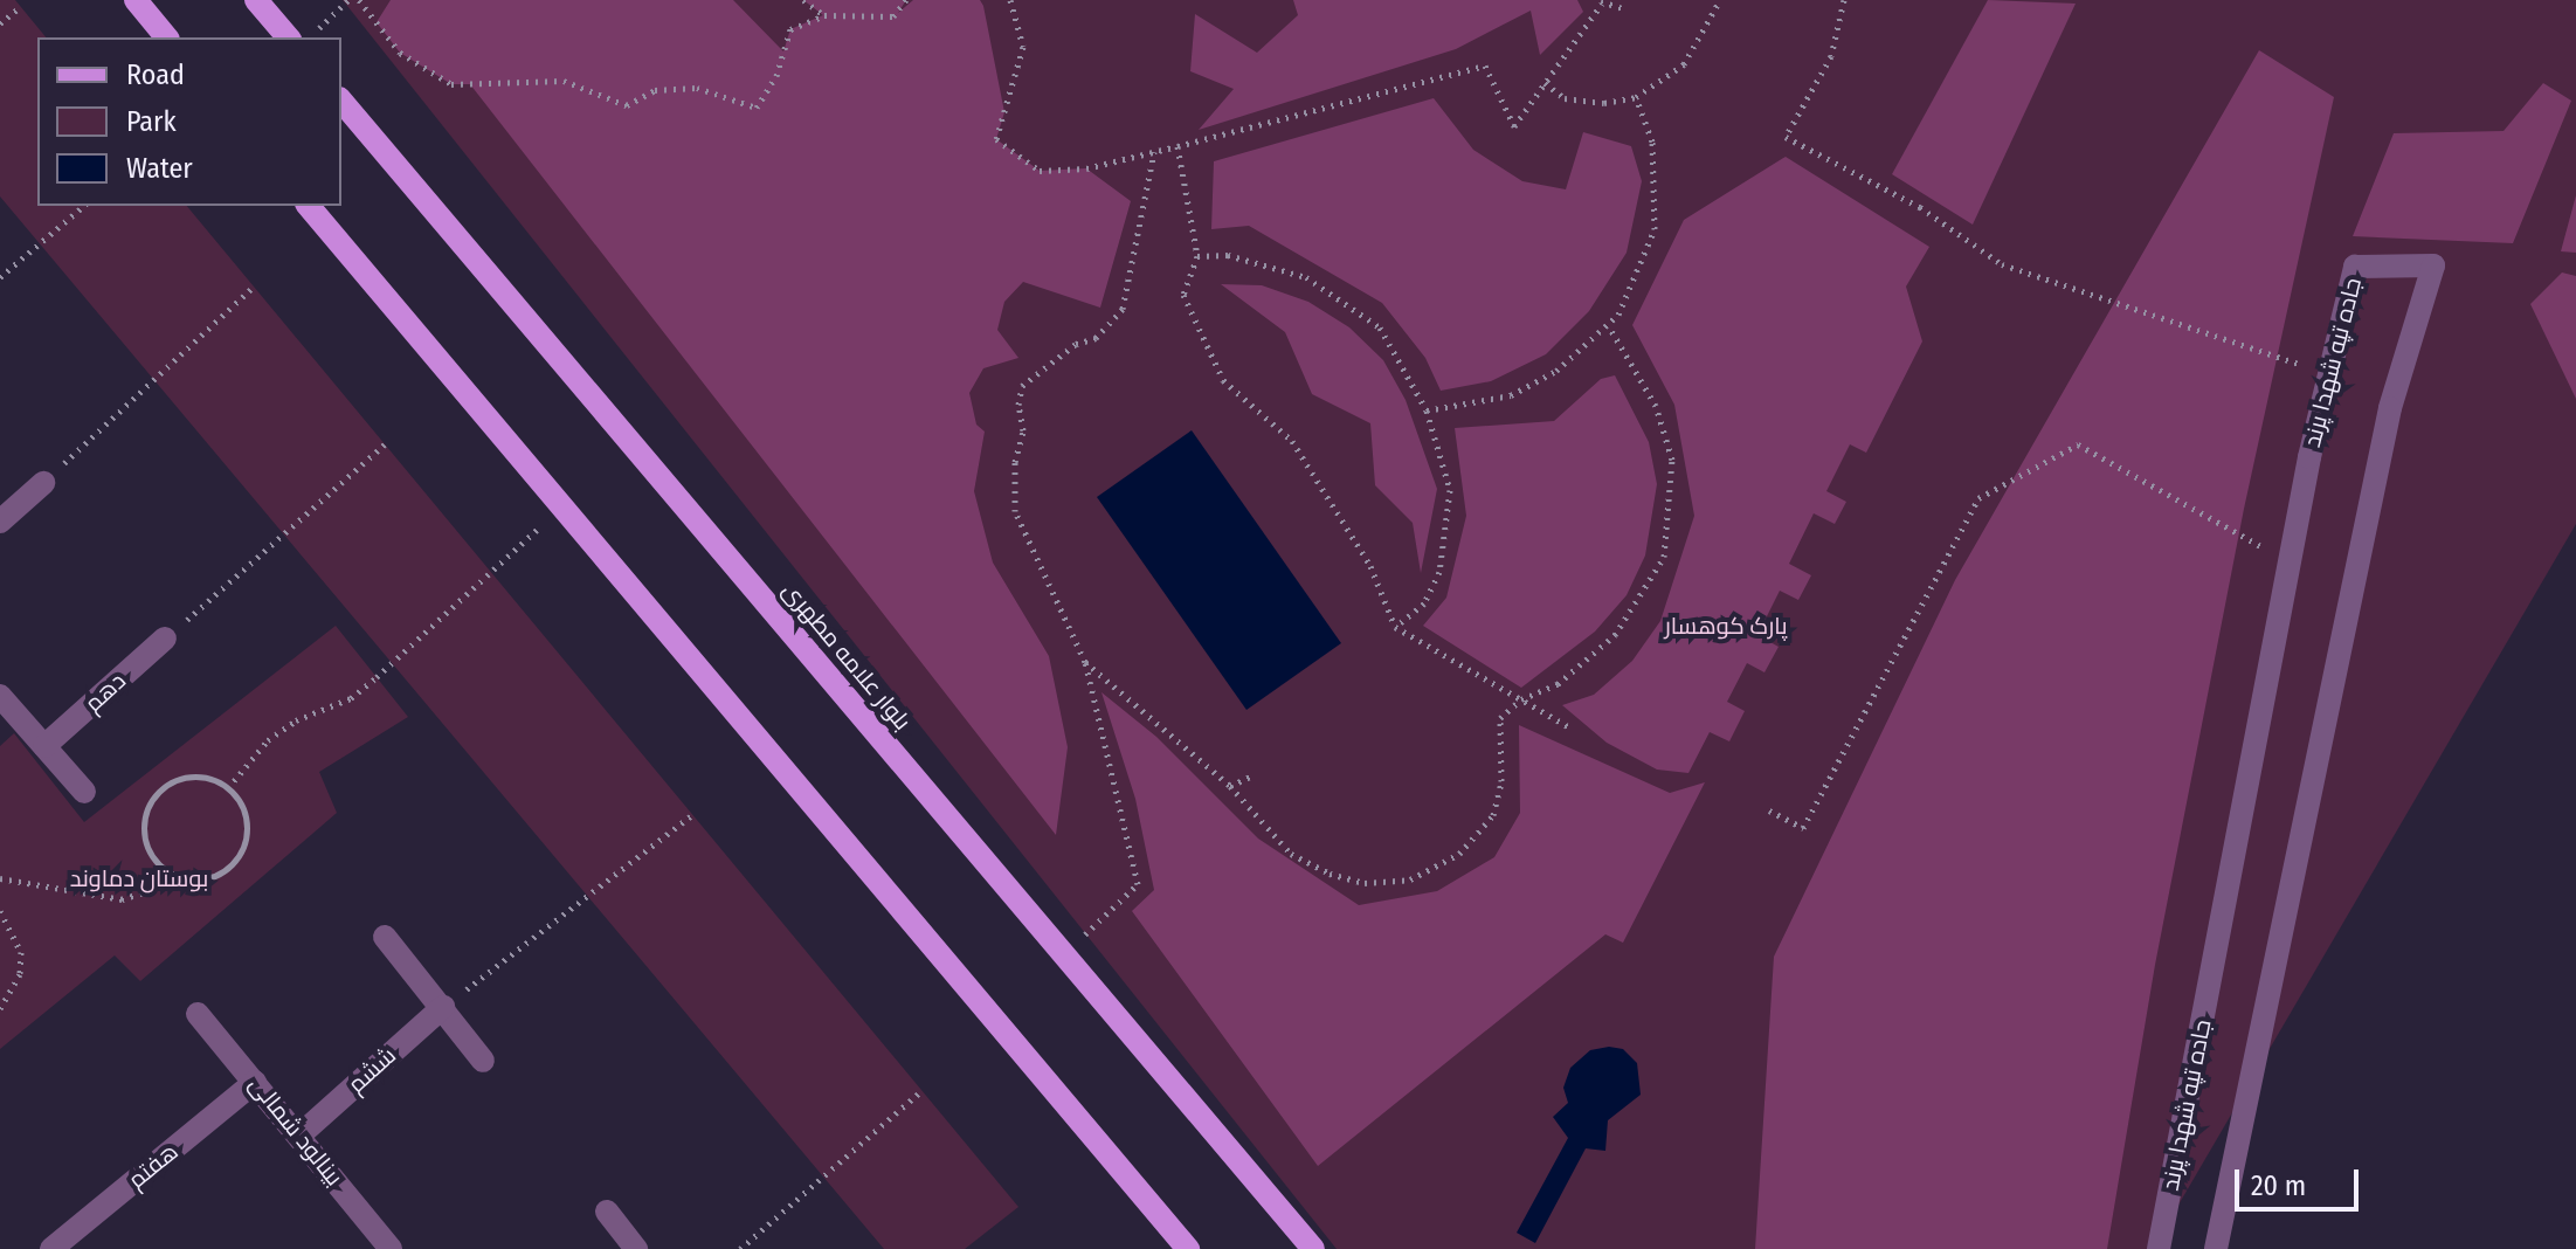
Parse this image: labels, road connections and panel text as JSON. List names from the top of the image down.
{
  "streets": {
    "main road": ["بلوار علامه مطهری"],
    "street": [
      "جاده تپه شهدا پرند",
      "دهم",
      "ششم",
      "بینالود شمالی",
      "هفتم"
    ]
  },
  "crossings": [
    ["ششم", "بینالود شمالی"],
    ["بینالود شمالی", "هفتم"]
  ],
  "parks": ["پارک کوهسار", "بوستان دماوند"],
  "legend": ["Road", "Park", "Water"],
  "scale_bar": "20 m"
}
